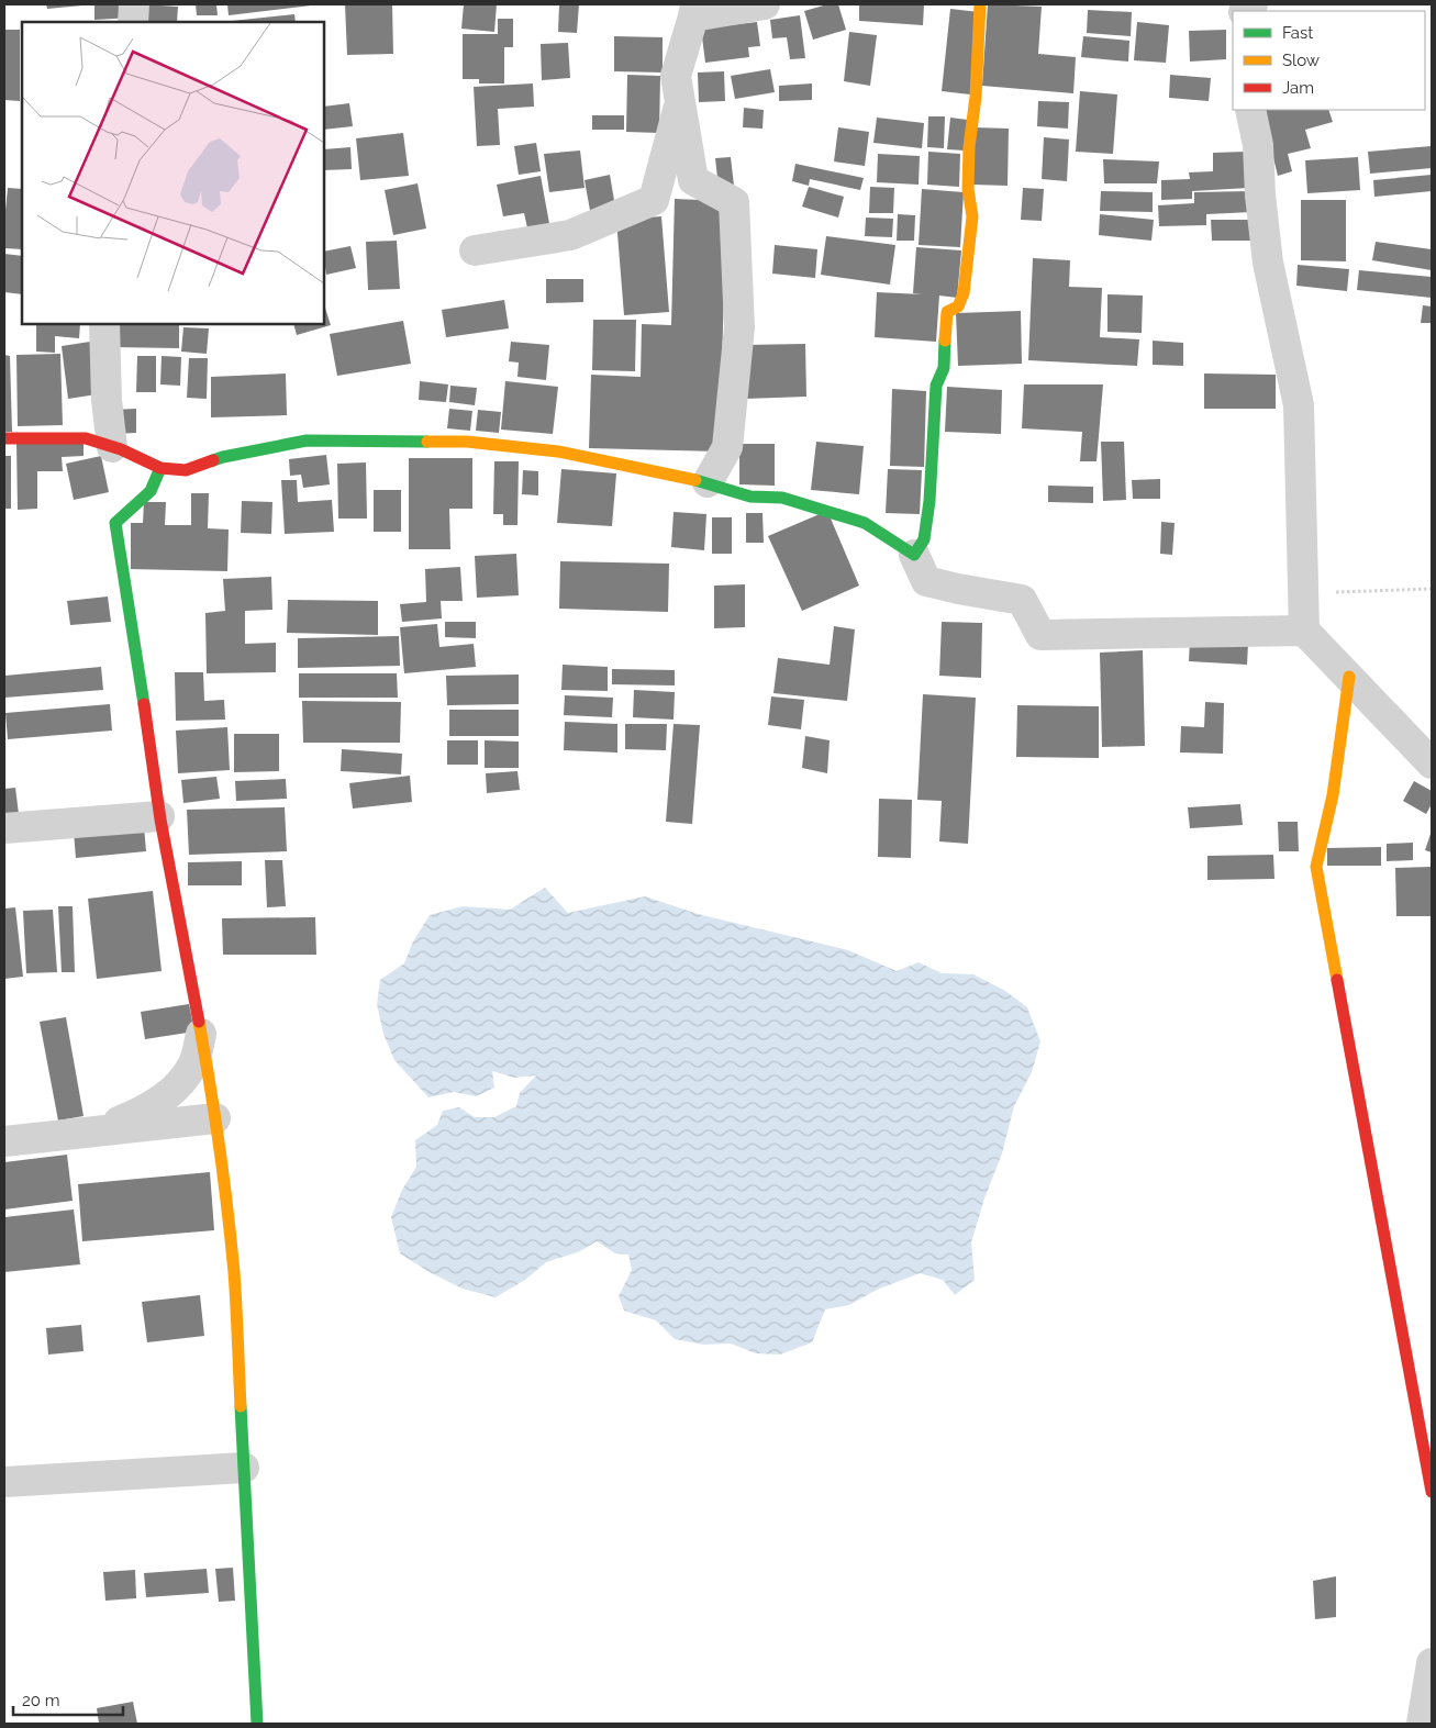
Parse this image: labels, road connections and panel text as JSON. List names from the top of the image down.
{
  "legend": ["Fast", "Slow", "Jam"],
  "scale_bar": "20 m"
}
